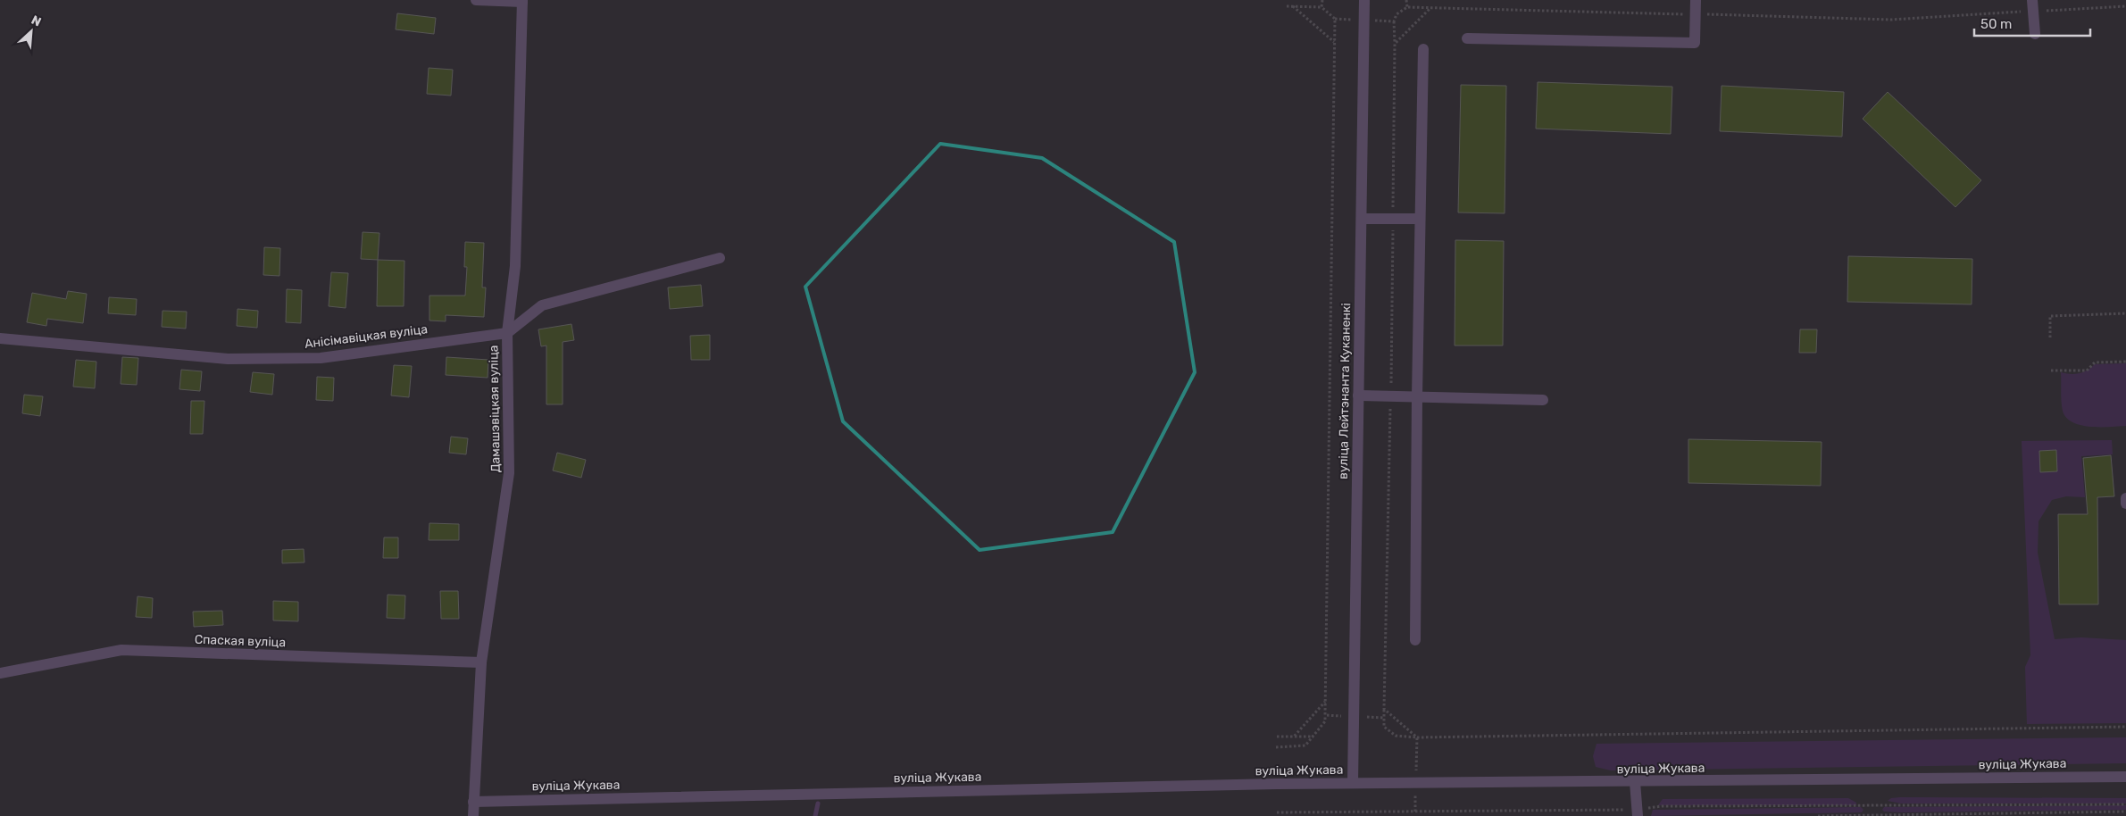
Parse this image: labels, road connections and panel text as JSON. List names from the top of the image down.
{
  "streets": {
    "street": [
      "Анісімавіцкая вуліца",
      "вуліца Лейтэнанта Куканенкі",
      "Дамашэвіцкая вуліца",
      "Спаская вуліца",
      "вуліца Жукава"
    ]
  },
  "crossings": [
    ["Анісімавіцкая вуліца", "Дамашэвіцкая вуліца"],
    ["вуліца Лейтэнанта Куканенкі", "вуліца Жукава"],
    ["Дамашэвіцкая вуліца", "Спаская вуліца"],
    ["Дамашэвіцкая вуліца", "вуліца Жукава"]
  ],
  "scale_bar": "50 m",
  "north": "top right"
}
